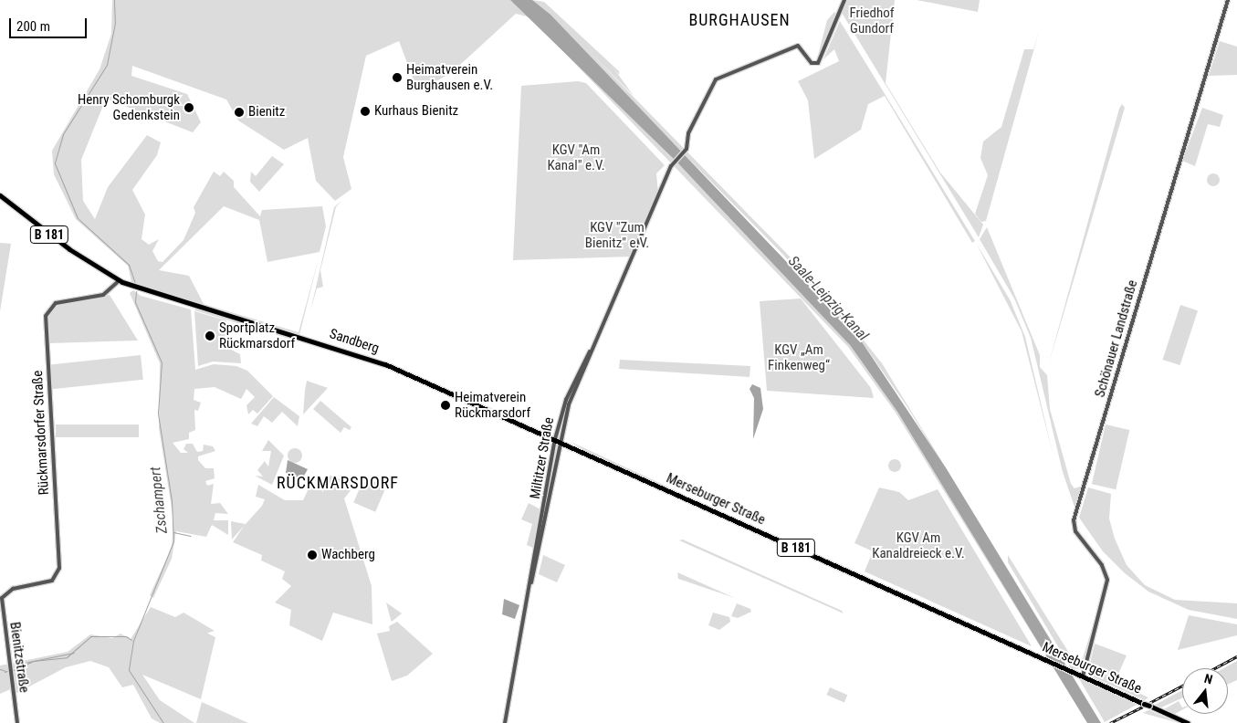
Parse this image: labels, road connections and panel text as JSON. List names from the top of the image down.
{
  "streets": {
    "main road": ["B 181", "Sandberg", "Merseburger Straße"],
    "street": [
      "Schönauer Landstraße",
      "Rückmarsdorfer Straße",
      "Miltitzer Straße",
      "Bienitzstraße"
    ]
  },
  "crossings": [
    ["B 181", "Sandberg"],
    ["B 181", "Rückmarsdorfer Straße"],
    ["Schönauer Landstraße", "Merseburger Straße"],
    ["Sandberg", "Rückmarsdorfer Straße"],
    ["Sandberg", "Miltitzer Straße"],
    ["Sandberg", "Merseburger Straße"],
    ["Rückmarsdorfer Straße", "Bienitzstraße"],
    ["Miltitzer Straße", "Merseburger Straße"]
  ],
  "districts": ["BURGHAUSEN", "RÜCKMARSDORF"],
  "water": ["Saale-Leipzig-Kanal", "Zschampert"],
  "parks": [
    "Friedhof Gundorf",
    "KGV \"Am Kanal\" e.V.",
    "KGV \"Zum Bienitz\" e.V.",
    "KGV „Am Finkenweg“",
    "KGV Am Kanaldreieck e.V."
  ],
  "places": [
    "Heimatverein Burghausen e.V.",
    "Henry Schomburgk Gedenkstein",
    "Kurhaus Bienitz",
    "Bienitz",
    "Sportplatz Rückmarsdorf",
    "Heimatverein Rückmarsdorf",
    "Wachberg"
  ],
  "scale_bar": "200 m",
  "north": "top"
}
